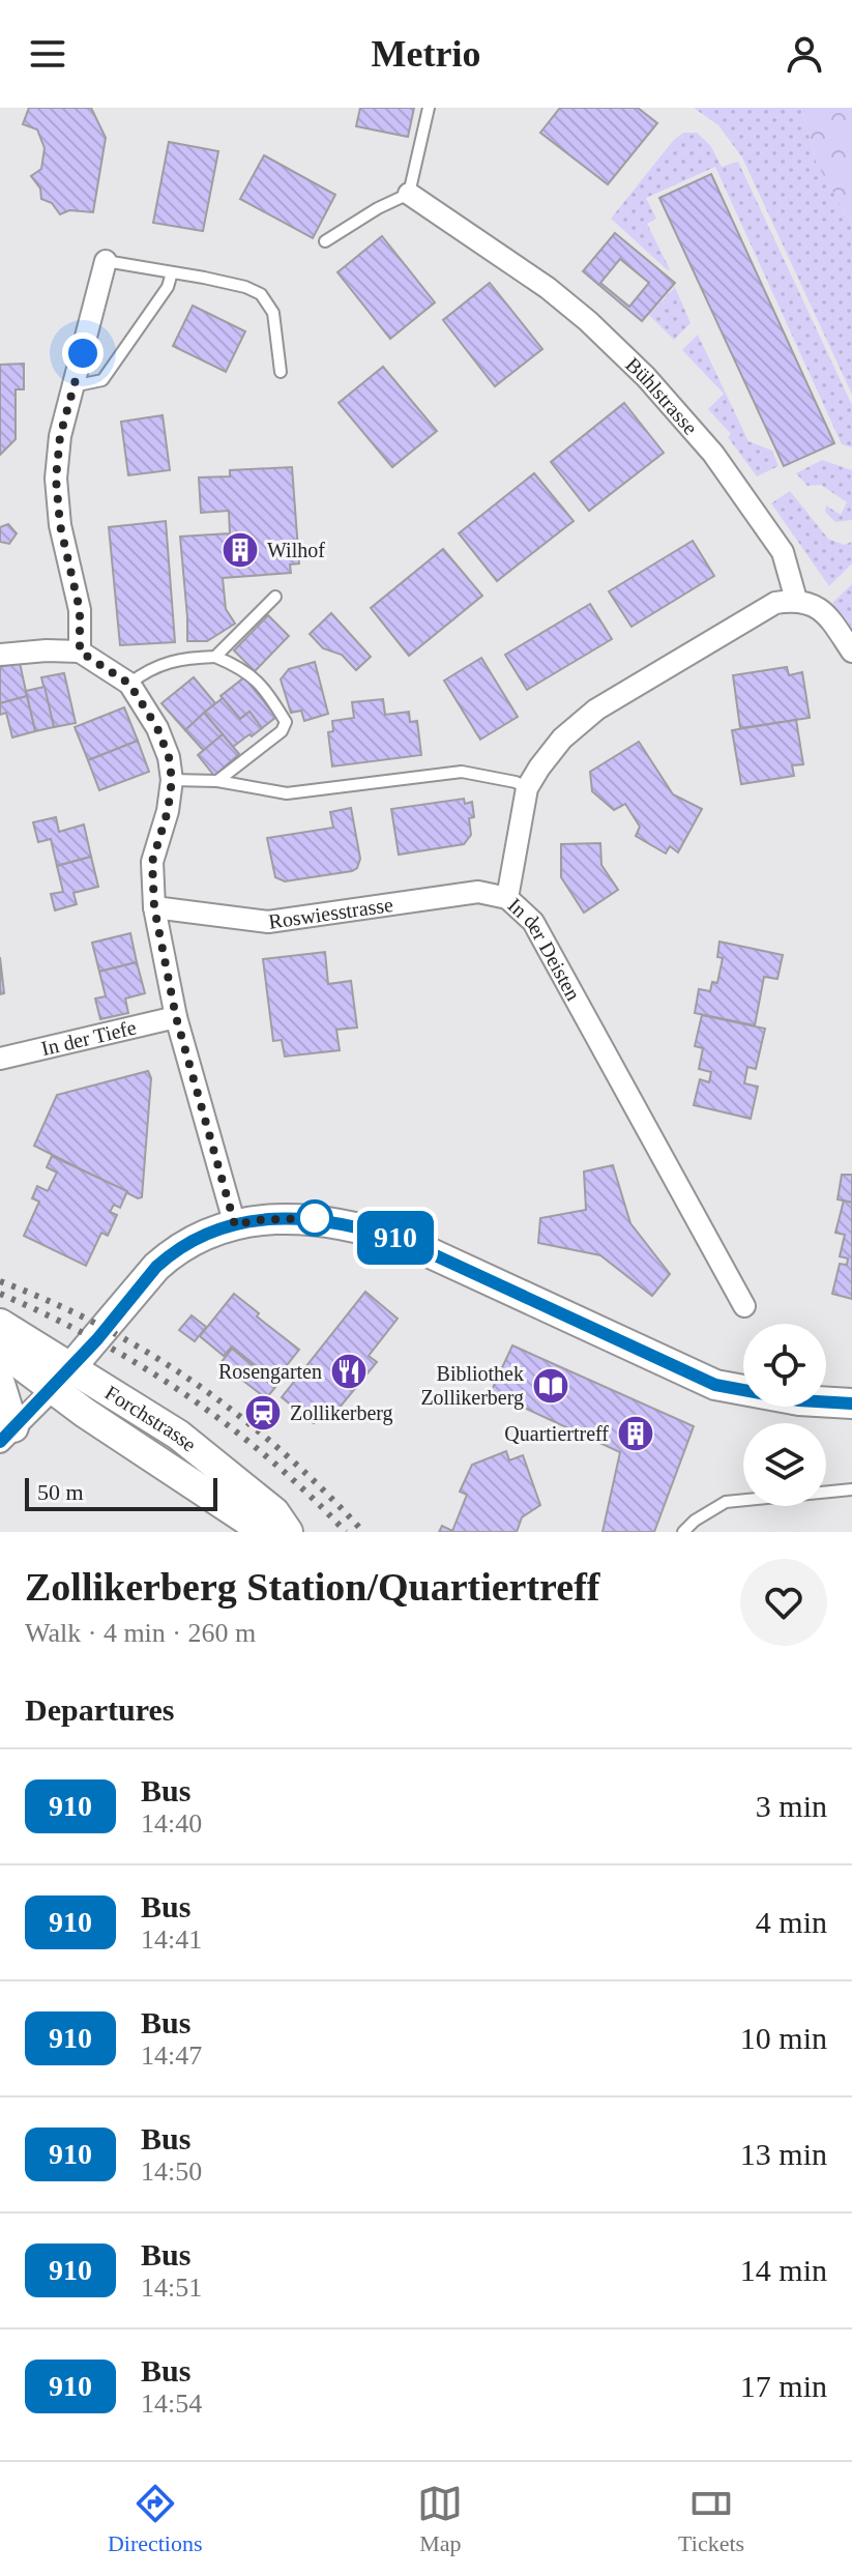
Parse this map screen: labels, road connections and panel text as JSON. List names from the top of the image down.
{
  "streets": {
    "main road": ["Forchstrasse"],
    "street": [
      "Bühlstrasse",
      "Roswiesstrasse",
      "In der Deisten",
      "In der Tiefe"
    ]
  },
  "crossings": [
    ["Bühlstrasse", "In der Deisten"],
    ["Roswiesstrasse", "In der Deisten"]
  ],
  "places": {
    "building": ["Wilhof", "Quartiertreff"],
    "restaurant": ["Rosengarten"],
    "library": ["Bibliothek Zollikerberg"],
    "station": ["Zollikerberg"]
  },
  "lines": ["bus line 910"],
  "scale_bar": "50 m",
  "page": {
    "header": "Metrio",
    "on_map": "910",
    "scale": "50 m",
    "heading": [
      ["Zollikerberg Station/Quartiertreff", "Walk · 4 min · 260 m"],
      "Departures"
    ],
    "list": [
      {
        "mark": "910",
        "name": "Bus",
        "note": "14:40",
        "value": "3 min"
      },
      {
        "mark": "910",
        "name": "Bus",
        "note": "14:41",
        "value": "4 min"
      },
      {
        "mark": "910",
        "name": "Bus",
        "note": "14:47",
        "value": "10 min"
      },
      {
        "mark": "910",
        "name": "Bus",
        "note": "14:50",
        "value": "13 min"
      },
      {
        "mark": "910",
        "name": "Bus",
        "note": "14:51",
        "value": "14 min"
      },
      {
        "mark": "910",
        "name": "Bus",
        "note": "14:54",
        "value": "17 min"
      }
    ],
    "tabs": ["Directions", "Map", "Tickets"]
  }
}
